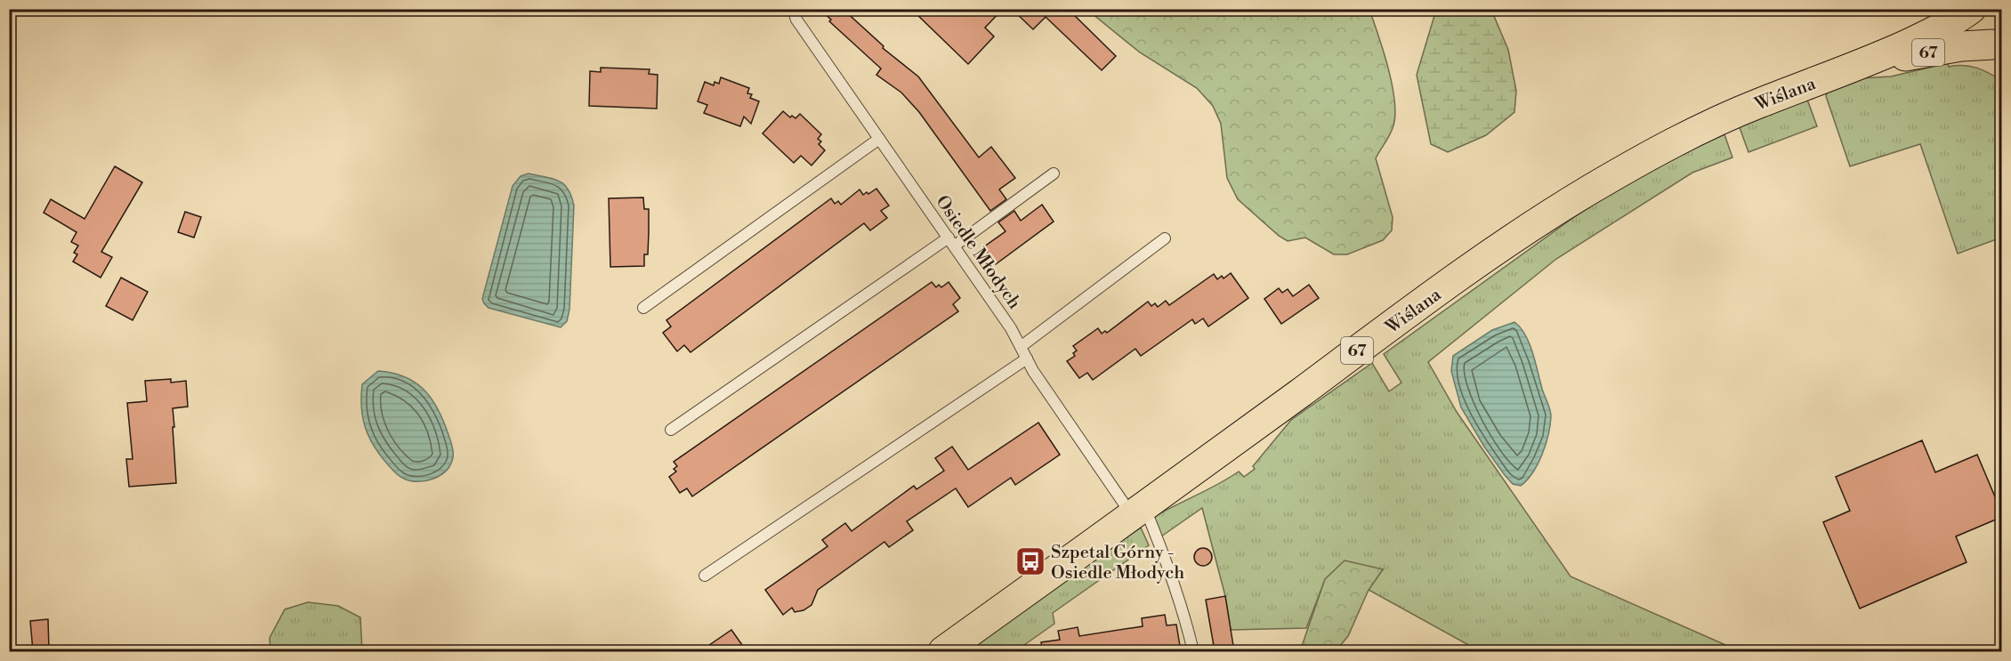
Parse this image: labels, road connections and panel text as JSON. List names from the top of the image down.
{
  "streets": {
    "main road": ["67", "Wiślana"],
    "lane": ["Osiedle Młodych"]
  },
  "crossings": [
    ["67", "Wiślana"],
    ["Wiślana", "Osiedle Młodych"]
  ],
  "places": {
    "bus stop": ["Szpetal Górny - Osiedle Młodych"]
  }
}
